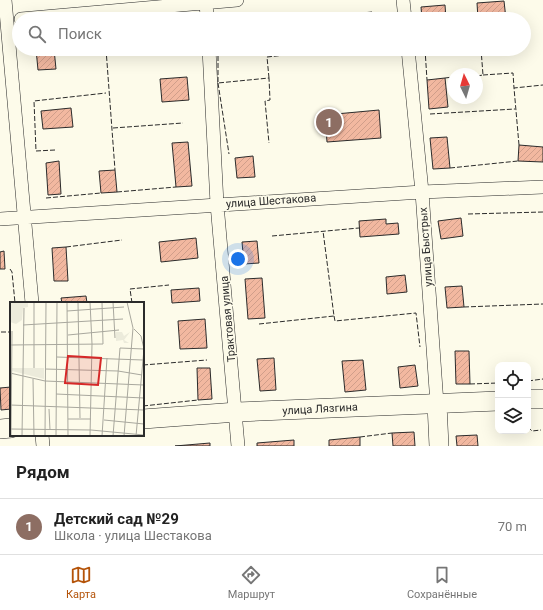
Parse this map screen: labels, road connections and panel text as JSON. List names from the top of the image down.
{
  "streets": {
    "main road": ["улица Быстрых", "улица Лязгина"],
    "street": ["улица Шестакова", "Трактовая улица"]
  },
  "crossings": [
    ["улица Шестакова", "улица Быстрых"],
    ["улица Шестакова", "Трактовая улица"],
    ["улица Быстрых", "улица Лязгина"],
    ["Трактовая улица", "улица Лязгина"]
  ],
  "north": "top",
  "page": {
    "search": "Поиск",
    "pins": "1",
    "heading": "Рядом",
    "list": [
      {
        "mark": "1",
        "name": "Детский сад №29",
        "note": "Школа · улица Шестакова",
        "value": "70 m"
      }
    ],
    "nav": ["Карта", "Маршрут", "Сохранённые"]
  }
}
